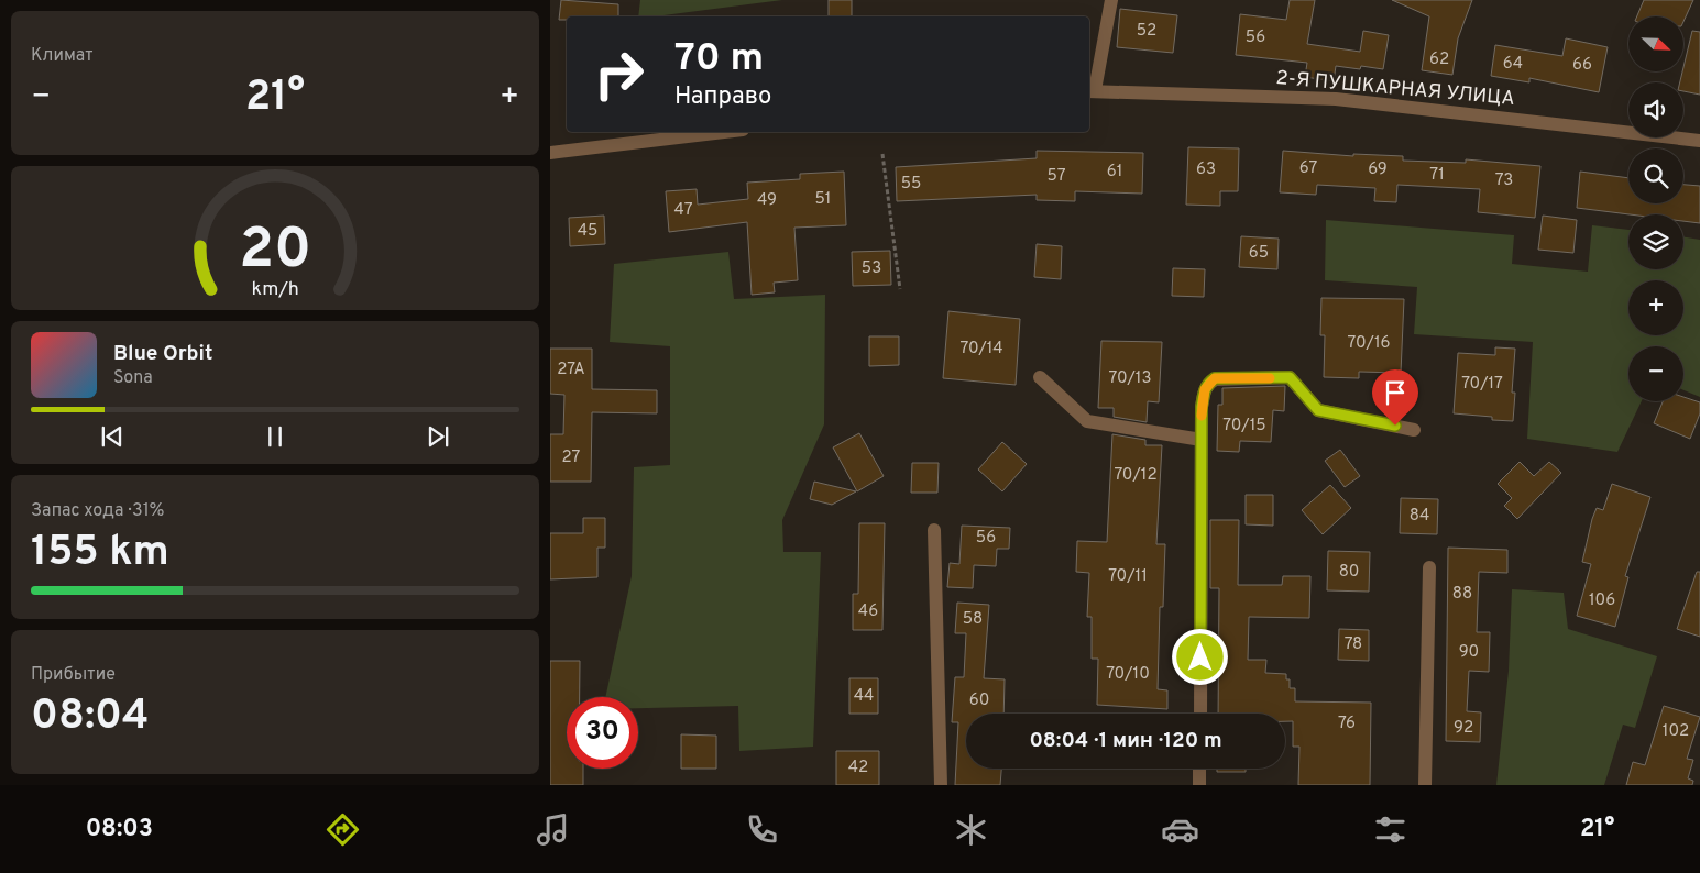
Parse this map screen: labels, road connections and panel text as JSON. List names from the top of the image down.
{
  "streets": {
    "street": ["2-Я ПУШКАРНАЯ УЛИЦА"]
  },
  "house_numbers": [
    "52",
    "56",
    "62",
    "64",
    "66",
    "67",
    "63",
    "69",
    "61",
    "71",
    "57",
    "73",
    "55",
    "51",
    "49",
    "47",
    "45",
    "65",
    "53",
    "70/16",
    "70/14",
    "27А",
    "70/13",
    "70/17",
    "70/15",
    "27",
    "70/12",
    "84",
    "56",
    "80",
    "70/11",
    "88",
    "106",
    "46",
    "58",
    "78",
    "90",
    "70/10",
    "44",
    "60",
    "76",
    "92",
    "102",
    "42"
  ],
  "north": "bottom right",
  "page": {
    "tile": [
      "Климат",
      ["Запас хода · 31%", "155 km"],
      ["Прибытие", "08:04"]
    ],
    "map_buttons": ["+", "−"],
    "turn": ["70 m", "Направо"],
    "heat": ["−", "21°", "+"],
    "song": ["Blue Orbit", "Sona"],
    "limit": "30",
    "trip": "08:04 · 1 мин · 120 m",
    "tabs": ["08:03", "21°"],
    "gauge": ["20", "km/h"]
  }
}
